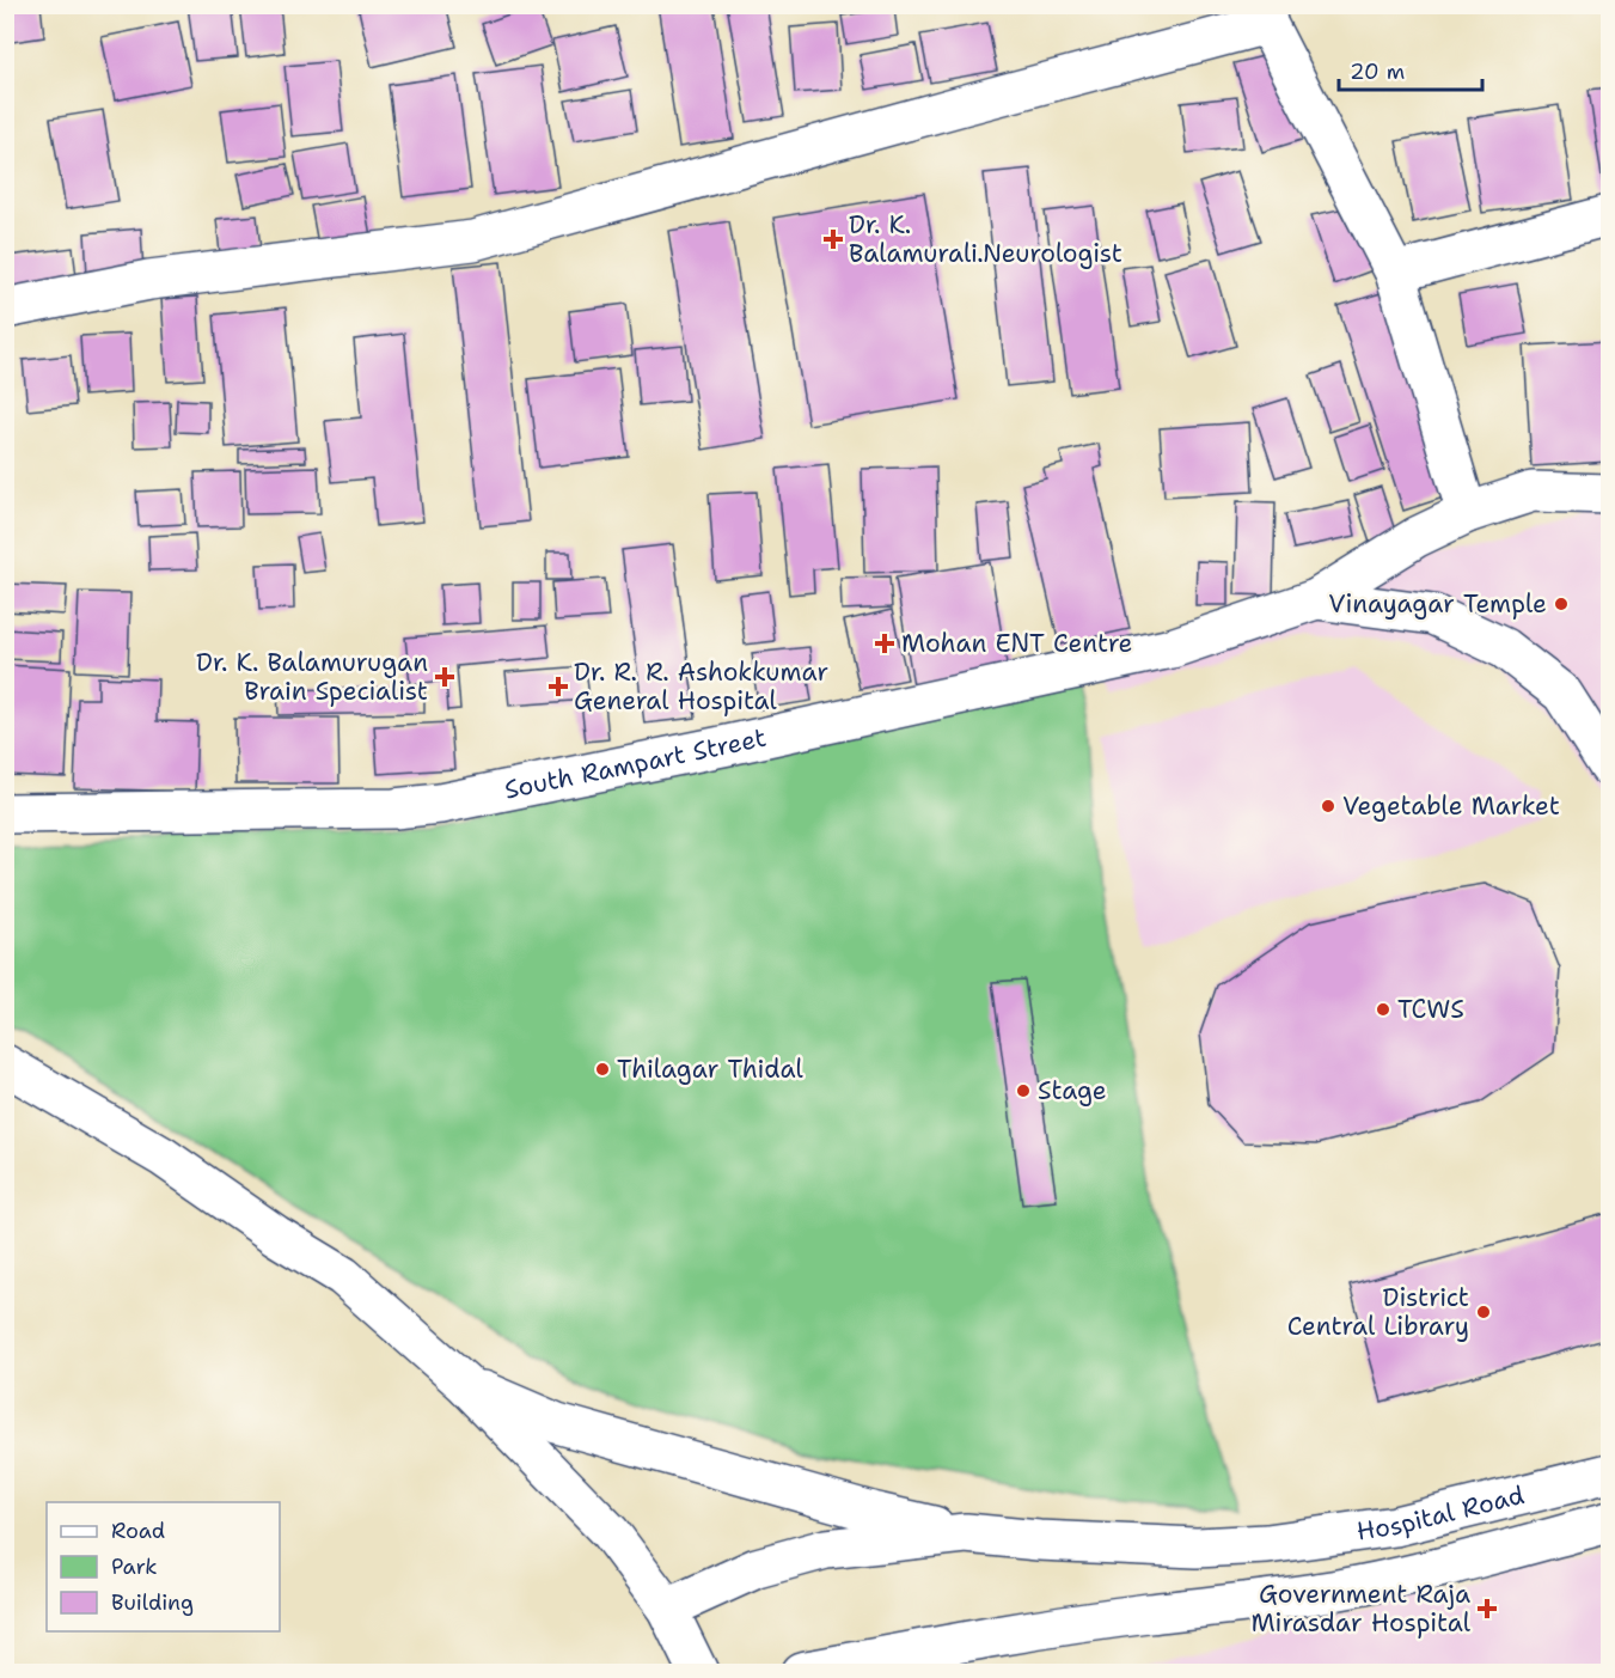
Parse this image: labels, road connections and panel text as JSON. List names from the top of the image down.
{
  "streets": {
    "street": ["South Rampart Street", "Hospital Road"]
  },
  "places": {
    "health": [
      "Dr. K. Balamurali.Neurologist",
      "Mohan ENT Centre",
      "Dr. K. Balamurugan Brain Specialist",
      "Dr. R. R. Ashokkumar General Hospital",
      "Government Raja Mirasdar Hospital"
    ],
    "other": [
      "Vinayagar Temple",
      "Vegetable Market",
      "TCWS",
      "Thilagar Thidal",
      "Stage",
      "District Central Library"
    ]
  },
  "legend": ["Road", "Park", "Building"],
  "scale_bar": "20 m"
}
